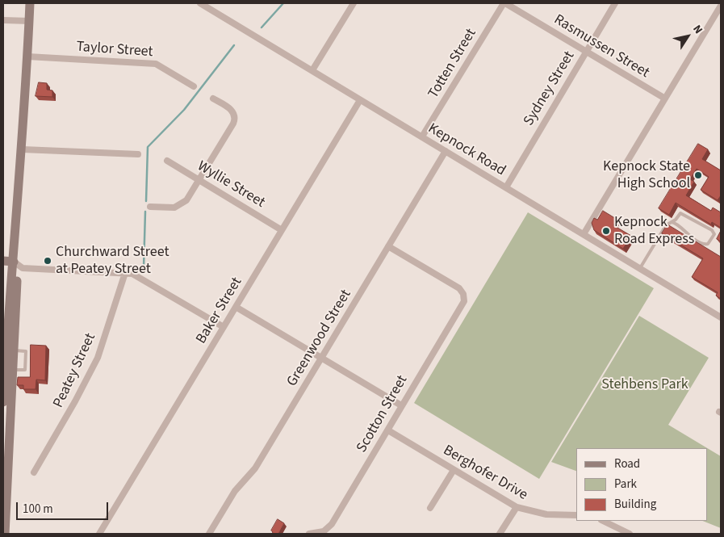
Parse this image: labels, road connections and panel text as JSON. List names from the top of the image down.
{
  "streets": {
    "street": [
      "Rasmussen Street",
      "Taylor Street",
      "Totten Street",
      "Sydney Street",
      "Kepnock Road",
      "Wyllie Street",
      "Baker Street",
      "Greenwood Street",
      "Peatey Street",
      "Scotton Street",
      "Berghofer Drive"
    ]
  },
  "crossings": [
    ["Rasmussen Street", "Totten Street"],
    ["Rasmussen Street", "Sydney Street"],
    ["Totten Street", "Kepnock Road"],
    ["Sydney Street", "Kepnock Road"],
    ["Kepnock Road", "Baker Street"],
    ["Kepnock Road", "Greenwood Street"],
    ["Wyllie Street", "Baker Street"],
    ["Greenwood Street", "Scotton Street"],
    ["Scotton Street", "Berghofer Drive"]
  ],
  "parks": ["Stehbens Park"],
  "places": ["Kepnock State High School", "Kepnock Road Express", "Churchward Street at Peatey Street"],
  "legend": ["Road", "Park", "Building"],
  "scale_bar": "100 m",
  "north": "top right"
}
